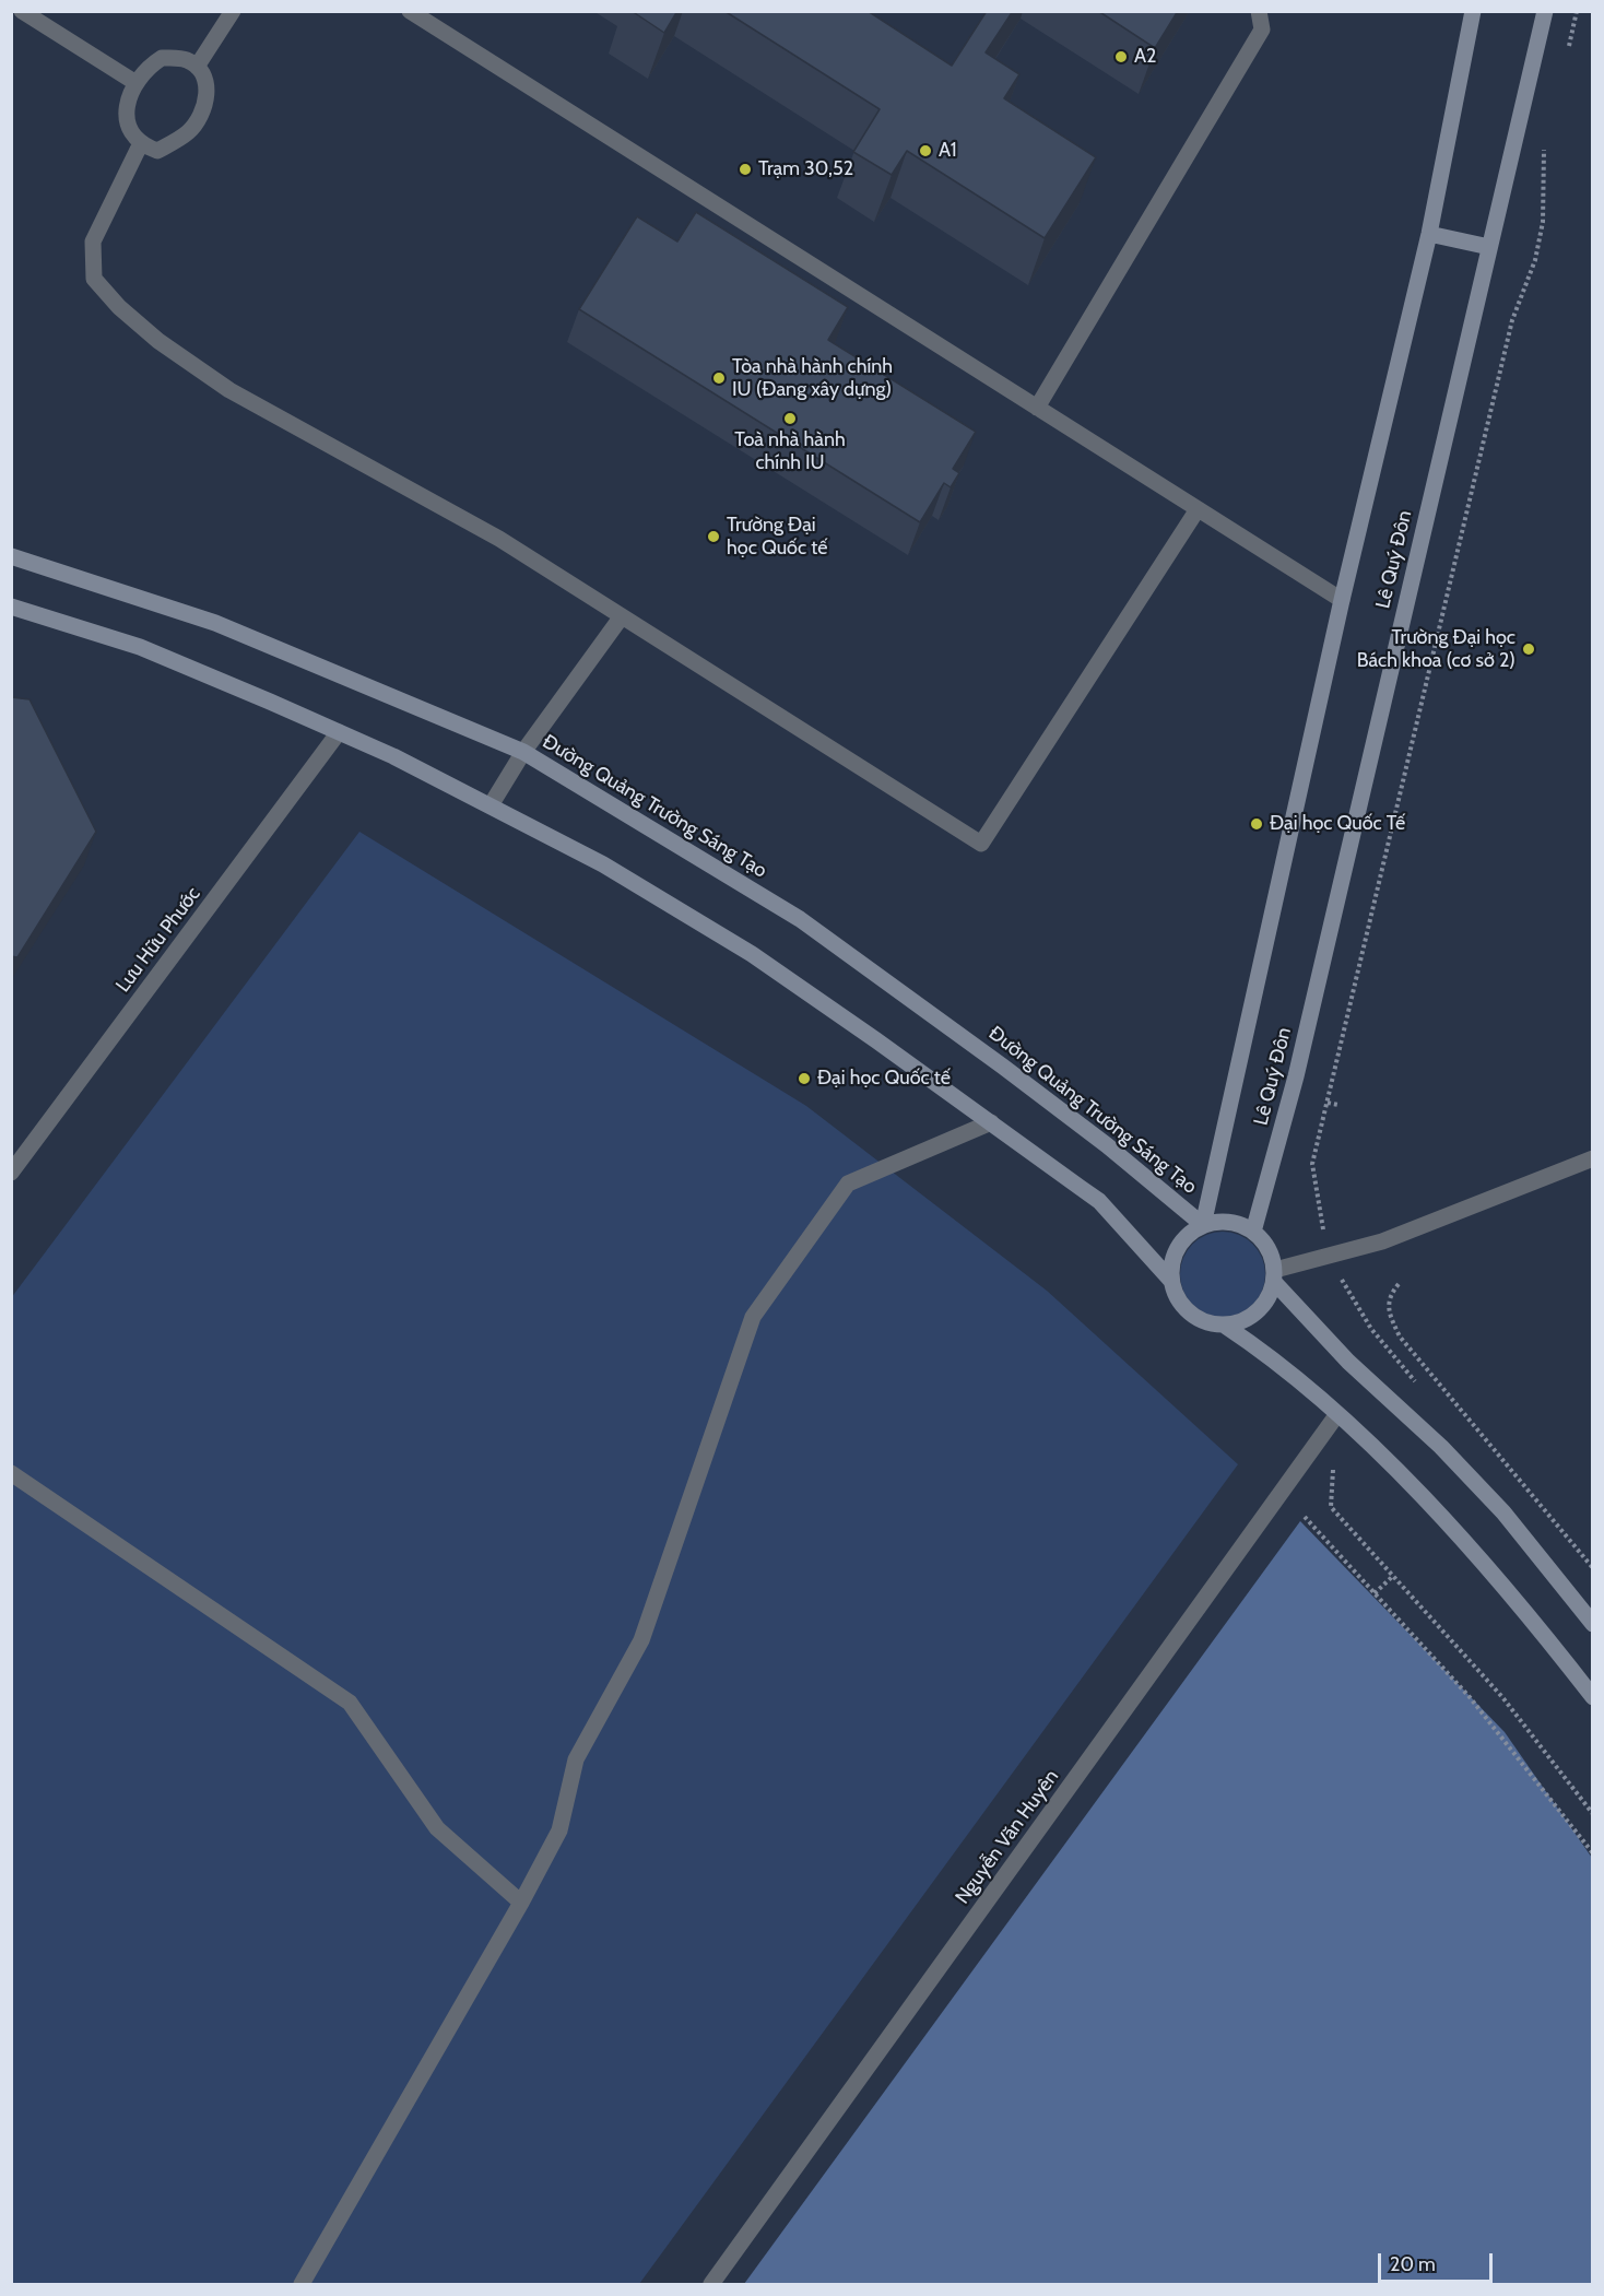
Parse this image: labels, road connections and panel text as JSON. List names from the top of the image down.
{
  "streets": {
    "street": [
      "Lê Quý Đôn",
      "Đường Quảng Trường Sáng Tạo",
      "Lưu Hữu Phước",
      "Nguyễn Văn Huyên"
    ]
  },
  "crossings": [
    ["Lê Quý Đôn", "Đường Quảng Trường Sáng Tạo"]
  ],
  "places": [
    "A2",
    "A1",
    "Trạm 30,52",
    "Tòa nhà hành chính IU (Đang xây dựng)",
    "Toà nhà hành chính IU",
    "Trường Đại học Quốc tế",
    "Trường Đại học Bách khoa (cơ sở 2)",
    "Đại học Quốc Tế",
    "Đại học Quốc tế"
  ],
  "scale_bar": "20 m"
}
